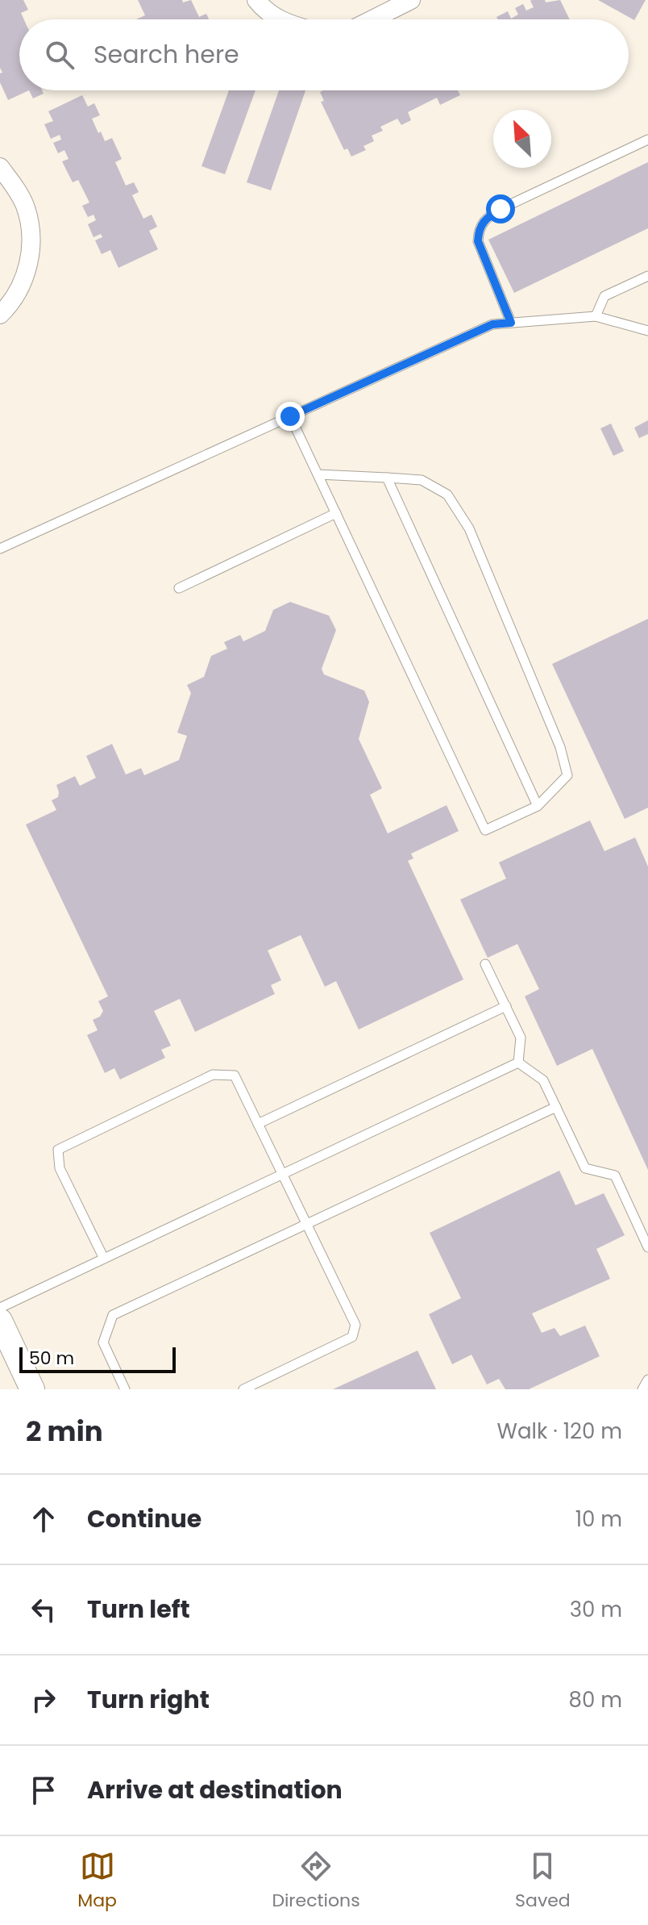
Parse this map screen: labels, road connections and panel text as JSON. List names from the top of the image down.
{
  "scale_bar": "50 m",
  "north": "top left",
  "page": {
    "search": "Search here",
    "scale": "50 m",
    "heading": ["2 min", "Walk · 120 m"],
    "list": [
      ["Continue", "10 m"],
      ["Turn left", "30 m"],
      ["Turn right", "80 m"],
      "Arrive at destination"
    ],
    "nav": ["Map", "Directions", "Saved"]
  }
}
